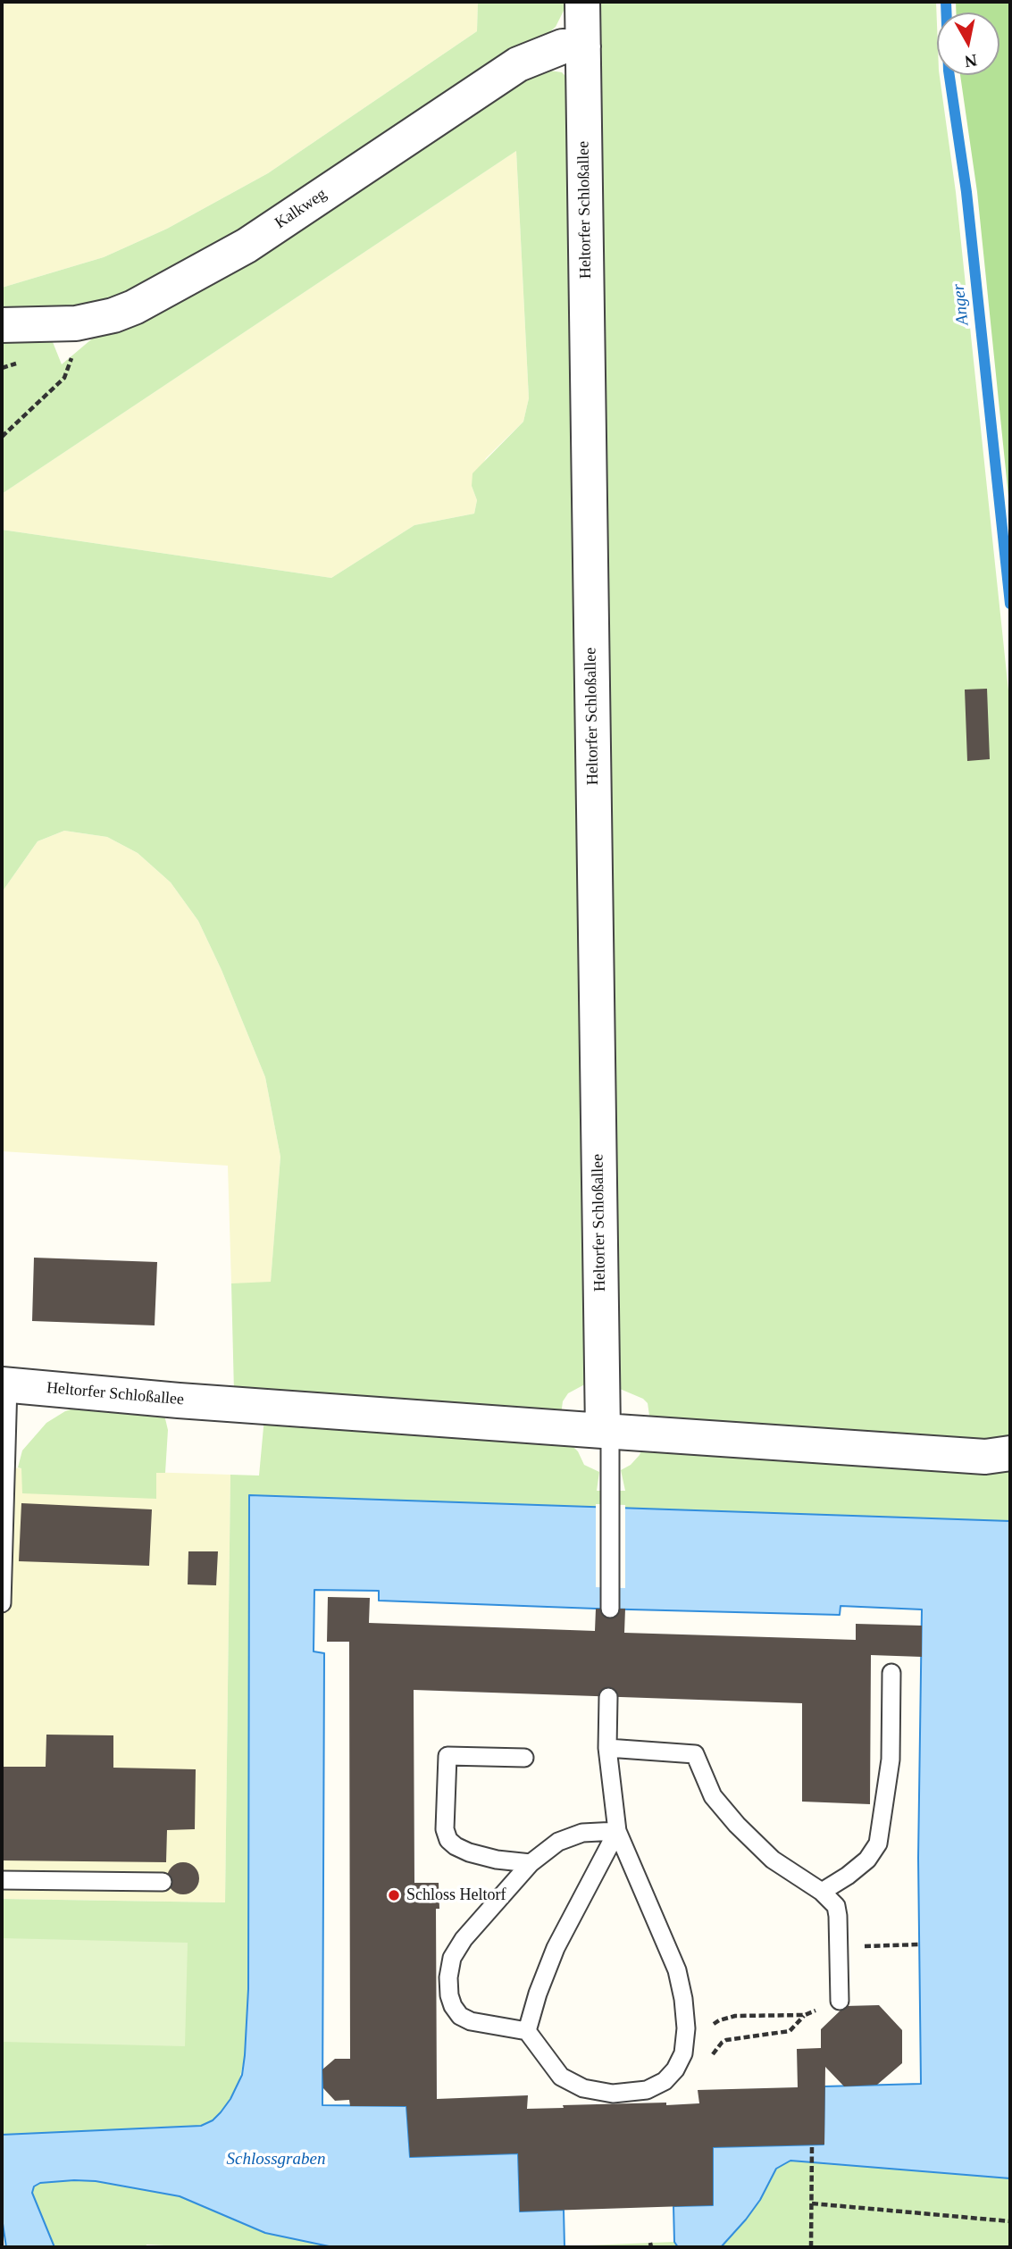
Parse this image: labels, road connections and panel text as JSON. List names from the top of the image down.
{
  "streets": {
    "street": ["Kalkweg", "Heltorfer Schloßallee"]
  },
  "crossings": [
    ["Kalkweg", "Heltorfer Schloßallee"]
  ],
  "water": ["Anger", "Schlossgraben"],
  "places": ["Schloss Heltorf"],
  "north": "bottom"
}
